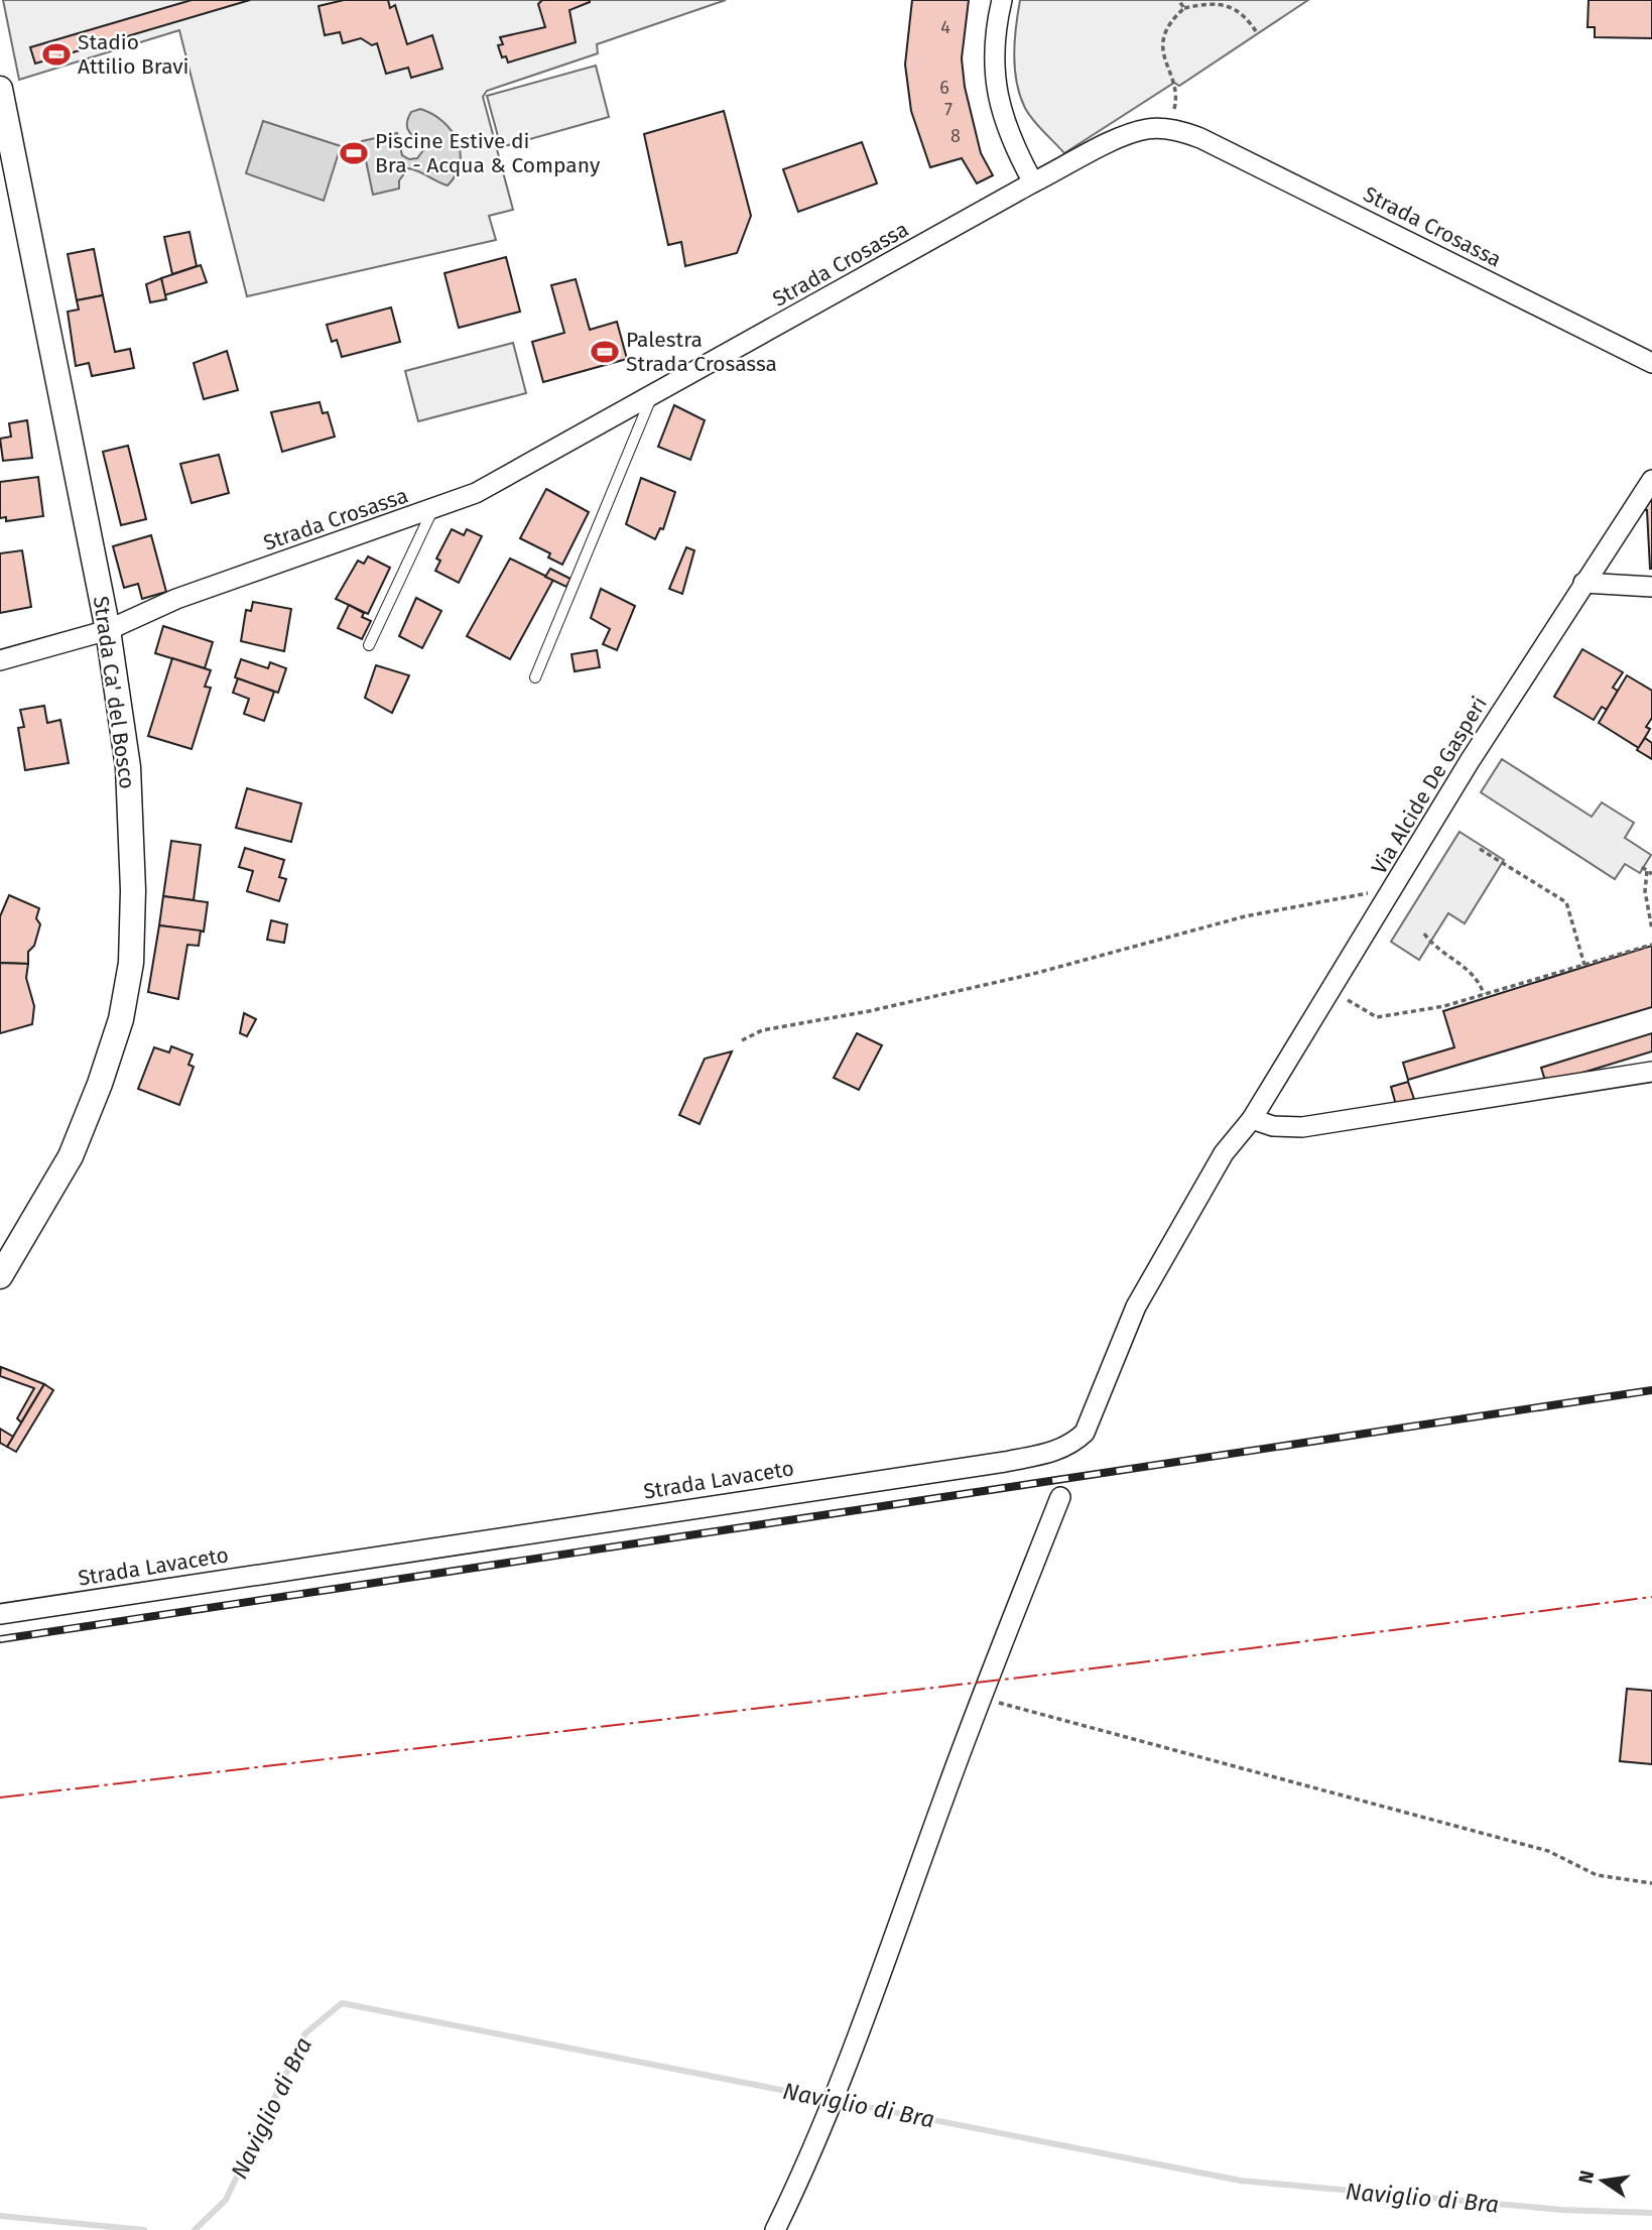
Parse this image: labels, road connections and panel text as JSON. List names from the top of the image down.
{
  "streets": {
    "street": [
      "Strada Crosassa",
      "Strada Ca' del Bosco",
      "Via Alcide De Gasperi",
      "Strada Lavaceto"
    ]
  },
  "crossings": [
    ["Strada Crosassa", "Strada Ca' del Bosco"],
    ["Via Alcide De Gasperi", "Strada Lavaceto"]
  ],
  "water": ["Naviglio di Bra"],
  "places": {
    "sports": ["Stadio Attilio Bravi", "Piscine Estive di Bra - Acqua & Company", "Palestra Strada Crosassa"]
  },
  "house_numbers": [
    "4",
    "6",
    "7",
    "8"
  ],
  "north": "left"
}
